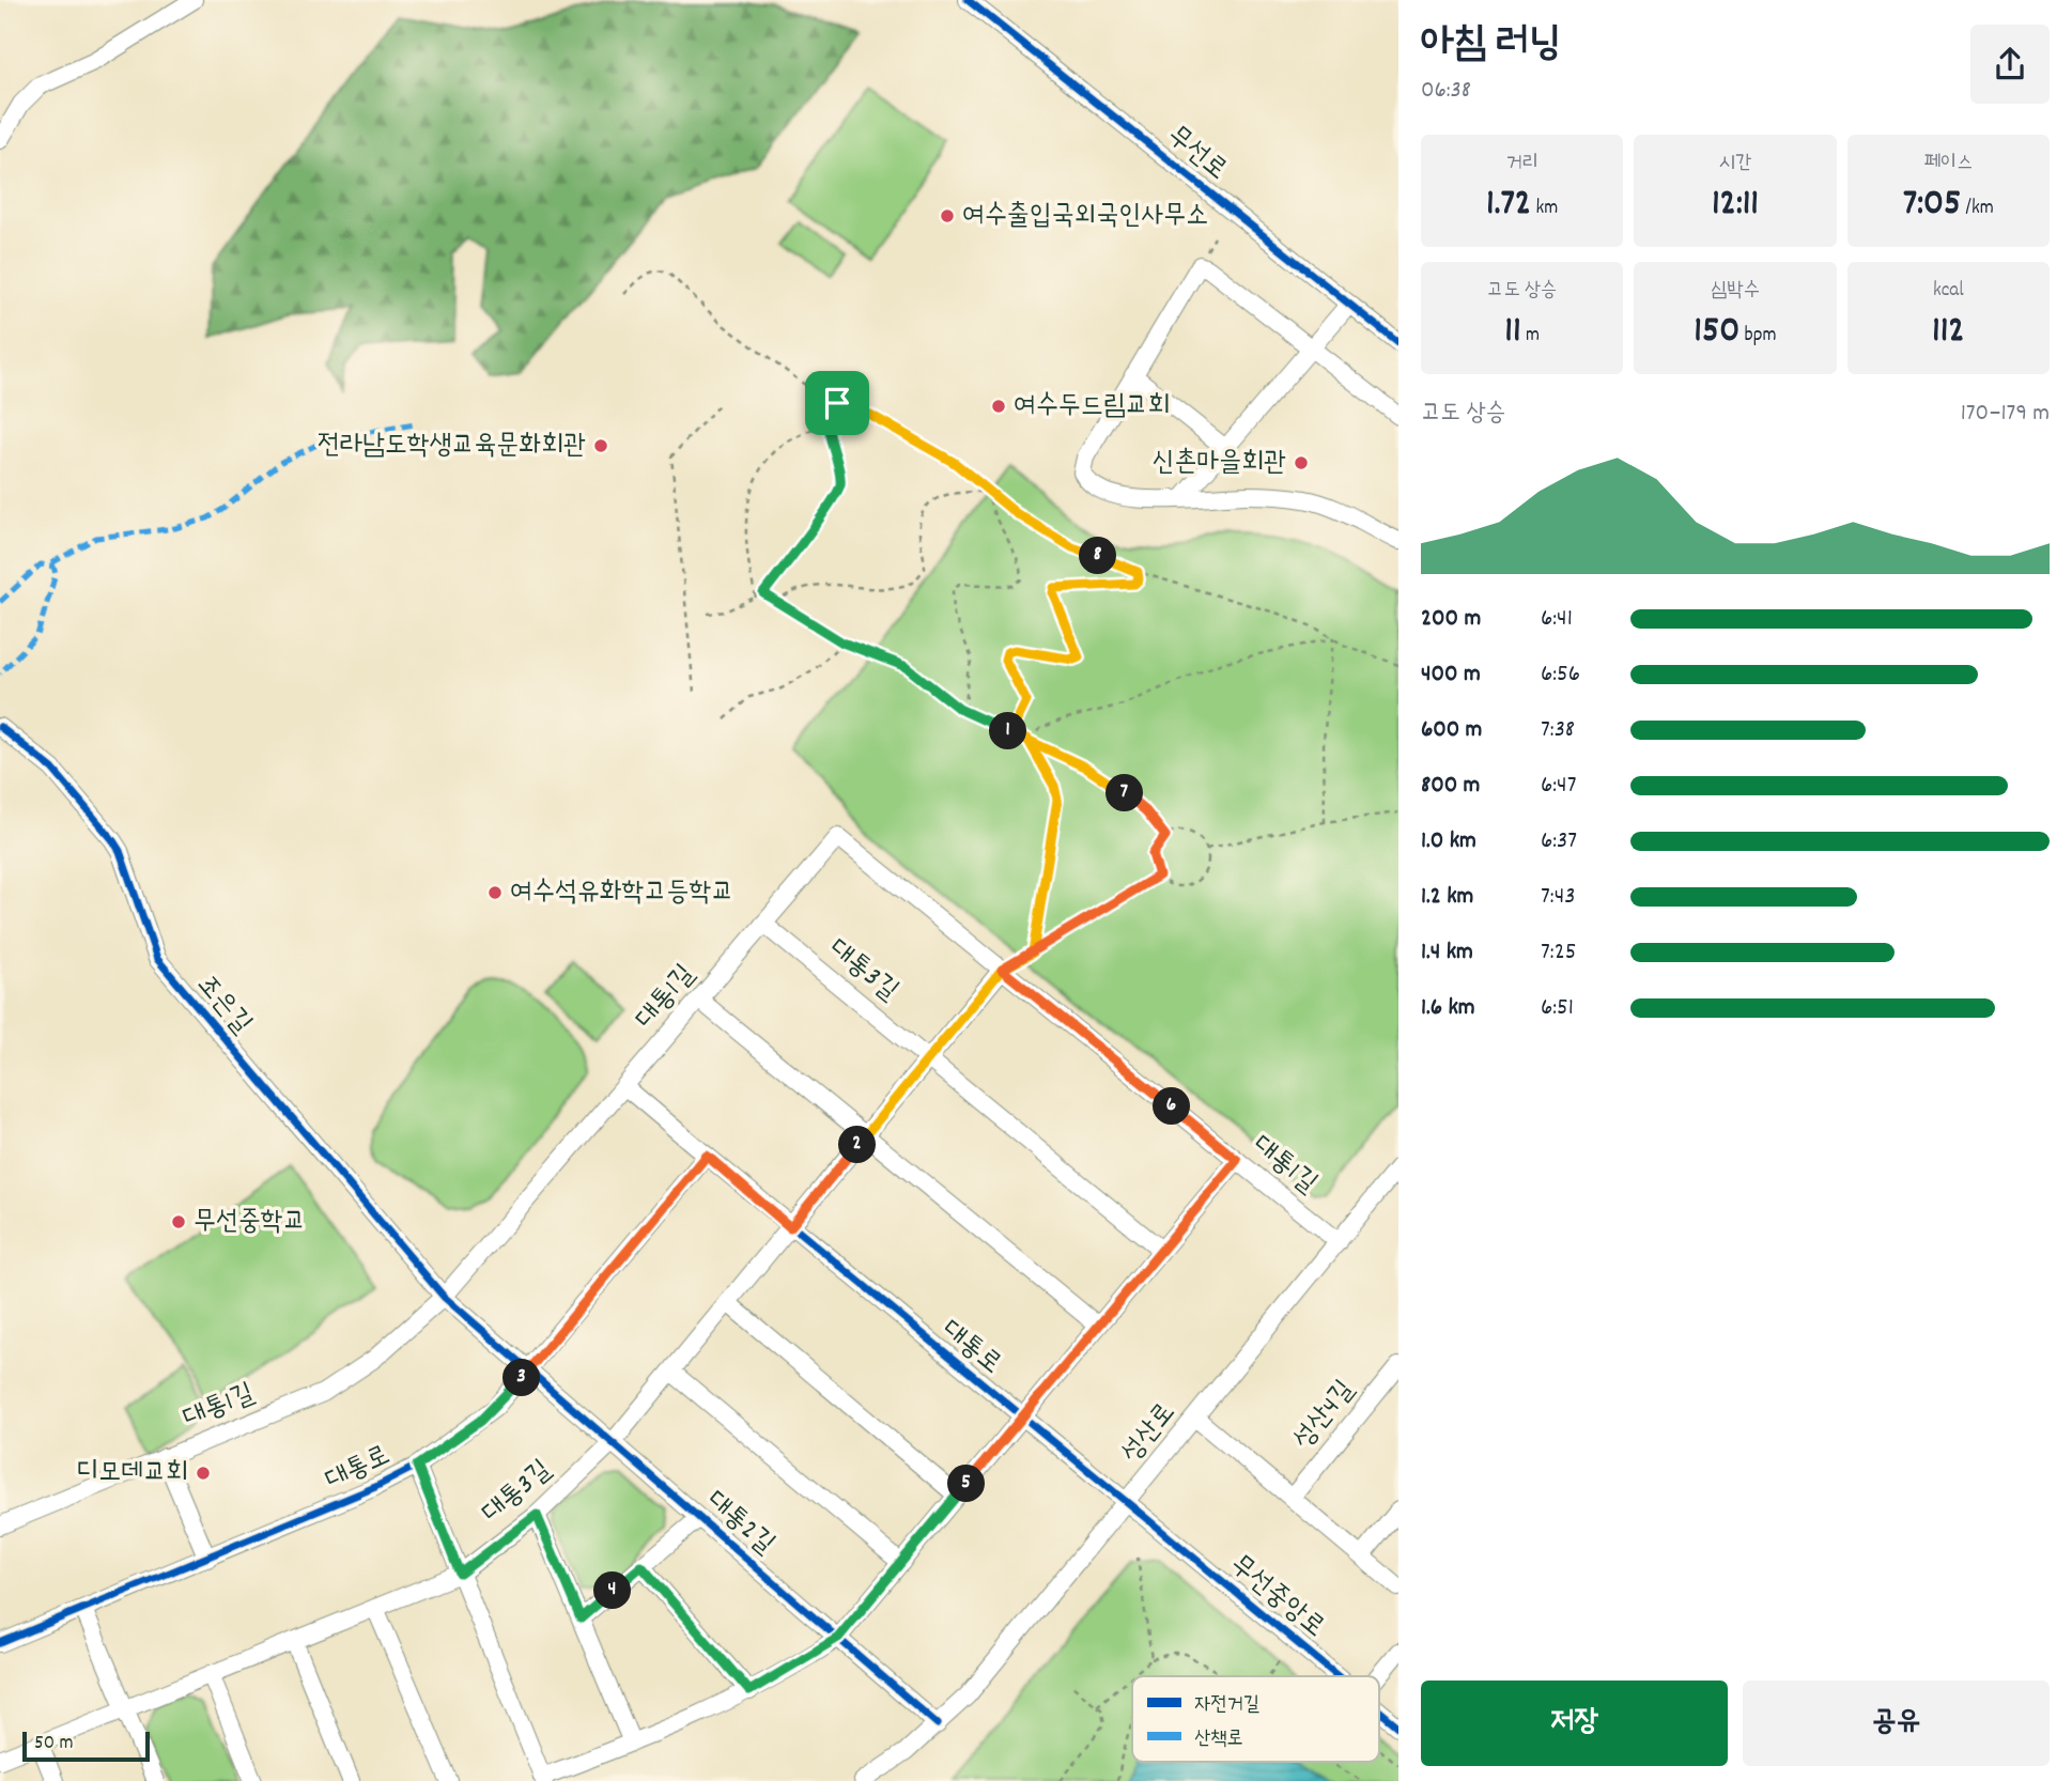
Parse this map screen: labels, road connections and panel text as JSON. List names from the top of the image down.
{
  "streets": {
    "street": [
      "무선로",
      "대통3길",
      "대통1길",
      "조은길",
      "대통로",
      "성산4길",
      "성산로",
      "대통2길",
      "무선중앙로"
    ]
  },
  "crossings": [
    ["대통3길", "대통1길"],
    ["대통3길", "대통로"],
    ["대통3길", "대통2길"],
    ["대통1길", "조은길"],
    ["대통1길", "성산로"],
    ["조은길", "대통로"],
    ["조은길", "대통2길"],
    ["대통로", "성산로"],
    ["대통로", "대통2길"],
    ["대통로", "무선중앙로"],
    ["성산로", "대통2길"],
    ["성산로", "무선중앙로"]
  ],
  "places": [
    "여수출입국외국인사무소",
    "여수두드림교회",
    "전라남도학생교육문화회관",
    "신촌마을회관",
    "여수석유화학고등학교",
    "무선중학교",
    "디모데교회"
  ],
  "legend": ["자전거길", "산책로"],
  "scale_bar": "50 m",
  "page": {
    "heading": ["아침 러닝", "06:38"],
    "stats": [
      ["거리", "1.72 km"],
      ["시간", "12:11"],
      ["페이스", "7:05 /km"],
      ["고도 상승", "11 m"],
      ["심박수", "150 bpm"],
      ["kcal", "112"]
    ],
    "chart": ["고도 상승", "170–179 m"],
    "pins": [
      "8",
      "1",
      "7",
      "6",
      "2",
      "3",
      "5",
      "4"
    ],
    "list": [
      {
        "name": "200 m",
        "note": "6:41"
      },
      {
        "name": "400 m",
        "note": "6:56"
      },
      {
        "name": "600 m",
        "note": "7:38"
      },
      {
        "name": "800 m",
        "note": "6:47"
      },
      {
        "name": "1.0 km",
        "note": "6:37"
      },
      {
        "name": "1.2 km",
        "note": "7:43"
      },
      {
        "name": "1.4 km",
        "note": "7:25"
      },
      {
        "name": "1.6 km",
        "note": "6:51"
      }
    ],
    "buttons": ["저장", "공유"],
    "scale": "50 m"
  }
}
